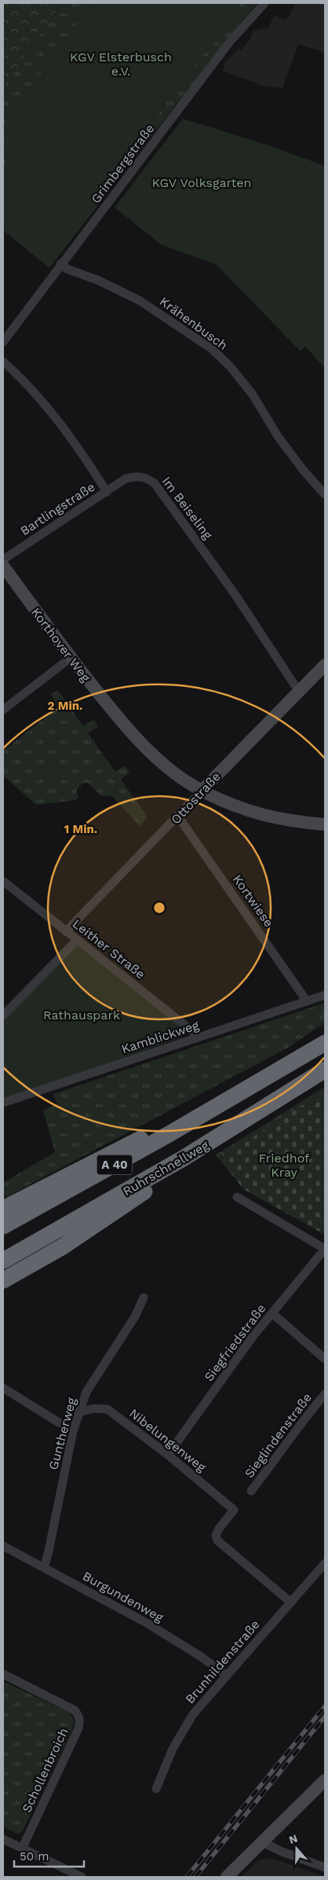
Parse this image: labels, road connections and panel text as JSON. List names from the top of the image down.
{
  "streets": {
    "highway": ["A 40", "Ruhrschnellweg"],
    "main road": ["Korthover Weg", "Ottostraße"],
    "street": [
      "Grimbergstraße",
      "Krähenbusch",
      "Im Beiseling",
      "Bartlingstraße",
      "Kortwiese",
      "Leither Straße",
      "Kamblickweg",
      "Siegfriedstraße",
      "Guntherweg",
      "Sieglindenstraße",
      "Nibelungenweg",
      "Burgundenweg",
      "Brunhildenstraße",
      "Schollenbroich"
    ]
  },
  "crossings": [
    ["Grimbergstraße", "Krähenbusch"],
    ["Im Beiseling", "Bartlingstraße"],
    ["Im Beiseling", "Ottostraße"],
    ["Korthover Weg", "Ottostraße"],
    ["Ottostraße", "Kortwiese"],
    ["Ottostraße", "Leither Straße"],
    ["Kortwiese", "Kamblickweg"],
    ["Leither Straße", "Kamblickweg"],
    ["Siegfriedstraße", "Nibelungenweg"],
    ["Guntherweg", "Nibelungenweg"],
    ["Guntherweg", "Burgundenweg"],
    ["Nibelungenweg", "Brunhildenstraße"],
    ["Burgundenweg", "Brunhildenstraße"]
  ],
  "parks": [
    "KGV Elsterbusch e.V.",
    "KGV Volksgarten",
    "Rathauspark",
    "Friedhof Kray"
  ],
  "scale_bar": "50 m",
  "north": "top",
  "rings": ["2 Min.", "1 Min."]
}
